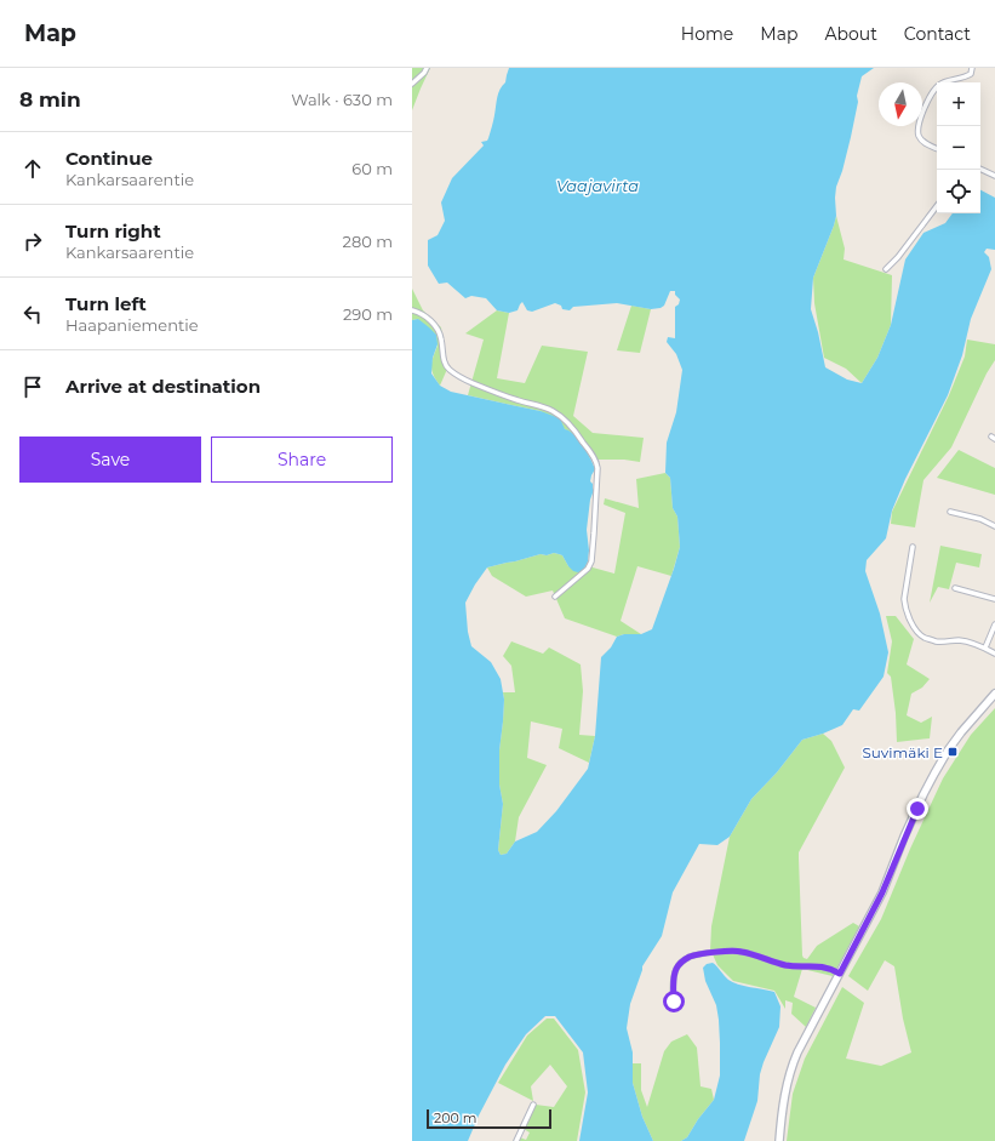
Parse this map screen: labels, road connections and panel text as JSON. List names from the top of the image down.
{
  "water": ["Vaajavirta"],
  "places": {
    "transit": ["Suvimäki E"]
  },
  "scale_bar": "200 m",
  "north": "bottom",
  "page": {
    "header": "Map",
    "nav": [
      "Home",
      "Map",
      "About",
      "Contact"
    ],
    "heading": ["8 min", "Walk · 630 m"],
    "map_buttons": ["+", "−"],
    "list": [
      ["Continue", "Kankarsaarentie", "60 m"],
      ["Turn right", "Kankarsaarentie", "280 m"],
      ["Turn left", "Haapaniementie", "290 m"],
      "Arrive at destination"
    ],
    "buttons": ["Save", "Share"],
    "scale": "200 m"
  }
}
